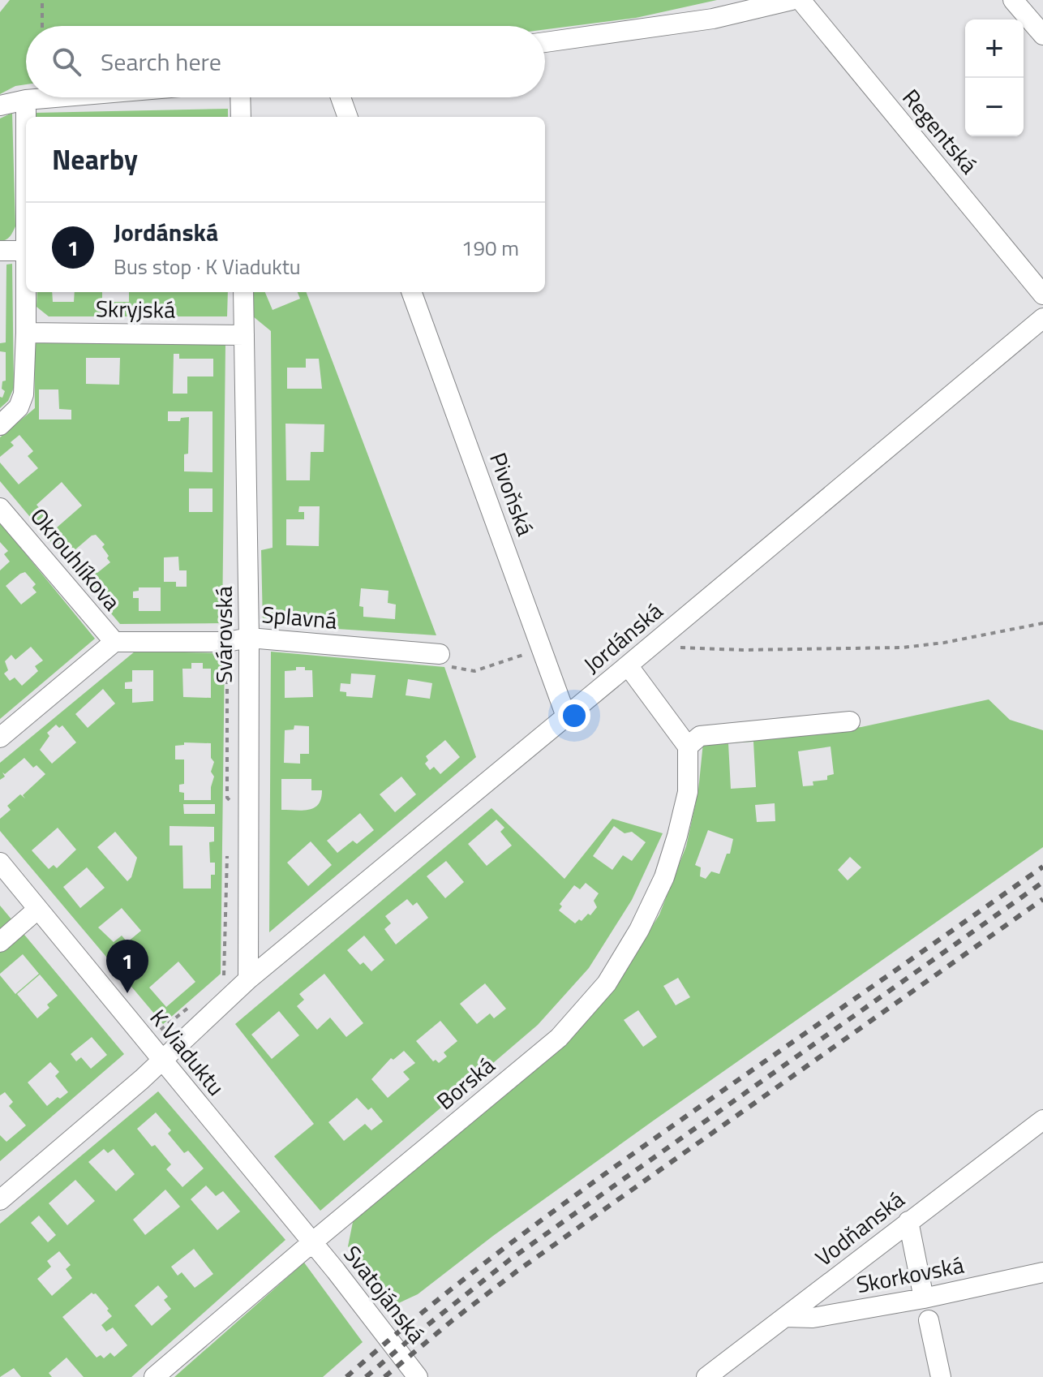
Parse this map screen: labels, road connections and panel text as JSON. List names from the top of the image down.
{
  "streets": {
    "street": [
      "Regentská",
      "Skryjská",
      "Pivoňská",
      "Okrouhlíkova",
      "Splavná",
      "Svárovská",
      "Jordánská",
      "K Viaduktu",
      "Borská",
      "Vodňanská",
      "Skorkovská",
      "Svatojánská"
    ]
  },
  "crossings": [
    ["Skryjská", "Svárovská"],
    ["Pivoňská", "Jordánská"],
    ["Okrouhlíkova", "Splavná"],
    ["Splavná", "Svárovská"],
    ["Svárovská", "Jordánská"],
    ["Jordánská", "K Viaduktu"],
    ["K Viaduktu", "Borská"],
    ["K Viaduktu", "Svatojánská"],
    ["Borská", "Svatojánská"],
    ["Vodňanská", "Skorkovská"]
  ],
  "page": {
    "map_buttons": ["+", "−"],
    "search": "Search here",
    "heading": "Nearby",
    "list": [
      {
        "mark": "1",
        "name": "Jordánská",
        "note": "Bus stop · K Viaduktu",
        "value": "190 m"
      }
    ],
    "pins": "1"
  }
}
